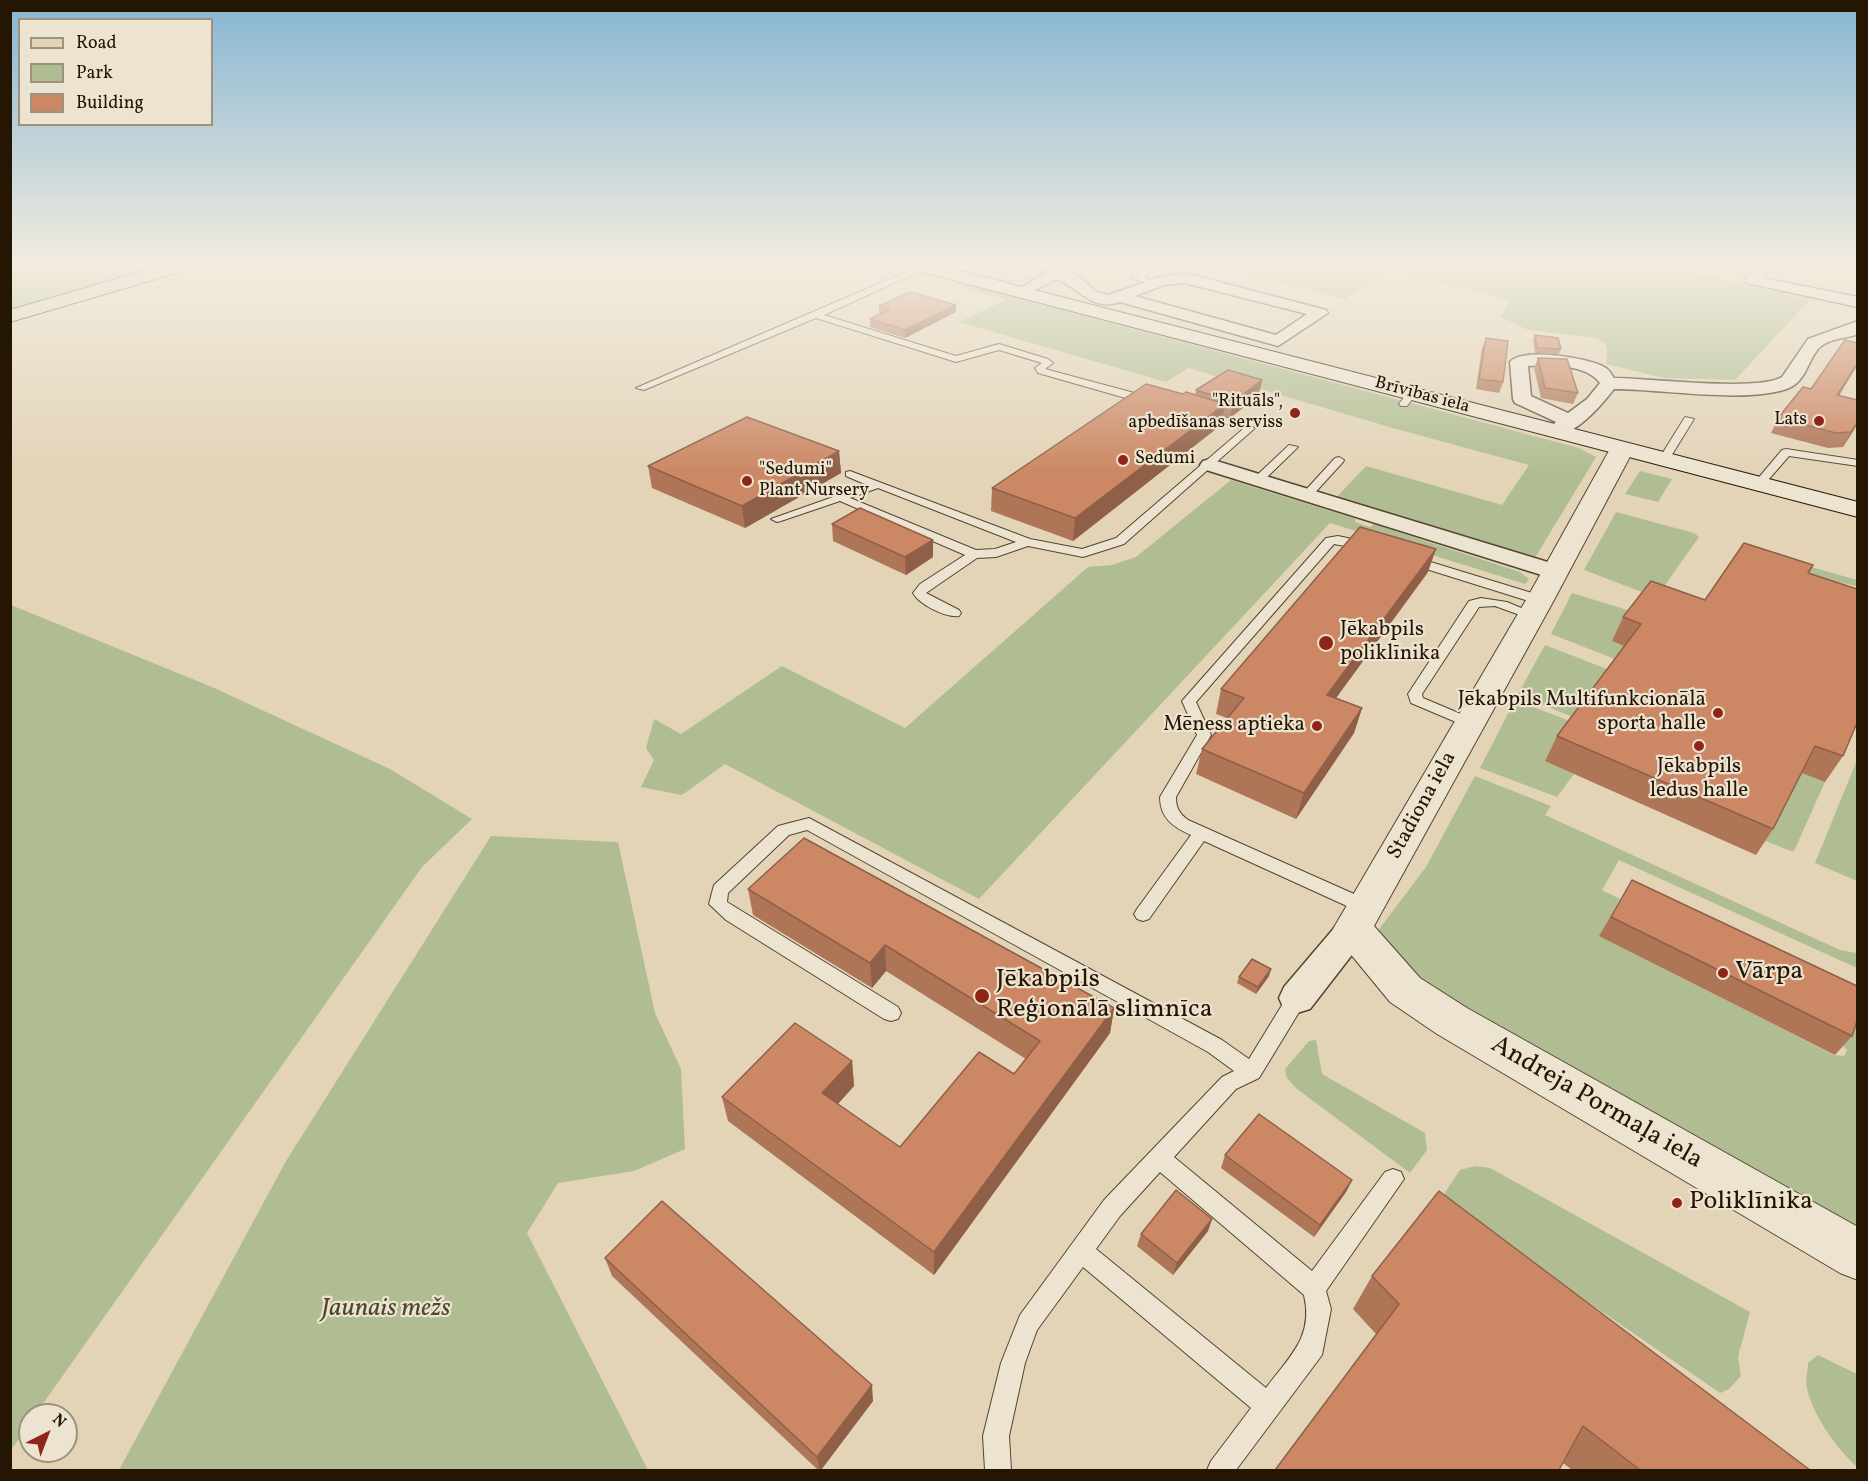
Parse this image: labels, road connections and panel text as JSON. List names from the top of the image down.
{
  "streets": {
    "main road": ["Brīvības iela", "Stadiona iela", "Andreja Pormaļa iela"]
  },
  "crossings": [
    ["Brīvības iela", "Stadiona iela"],
    ["Stadiona iela", "Andreja Pormaļa iela"]
  ],
  "parks": ["Jaunais mežs"],
  "places": [
    "\"Rituāls\", apbedīšanas serviss",
    "Lats",
    "Sedumi",
    "\"Sedumi\" Plant Nursery",
    "Jēkabpils poliklīnika",
    "Jēkabpils Multifunkcionālā sporta halle",
    "Mēness aptieka",
    "Jēkabpils ledus halle",
    "Vārpa",
    "Jēkabpils Reģionālā slimnīca",
    "Poliklīnika"
  ],
  "legend": ["Road", "Park", "Building"],
  "north": "top right"
}
